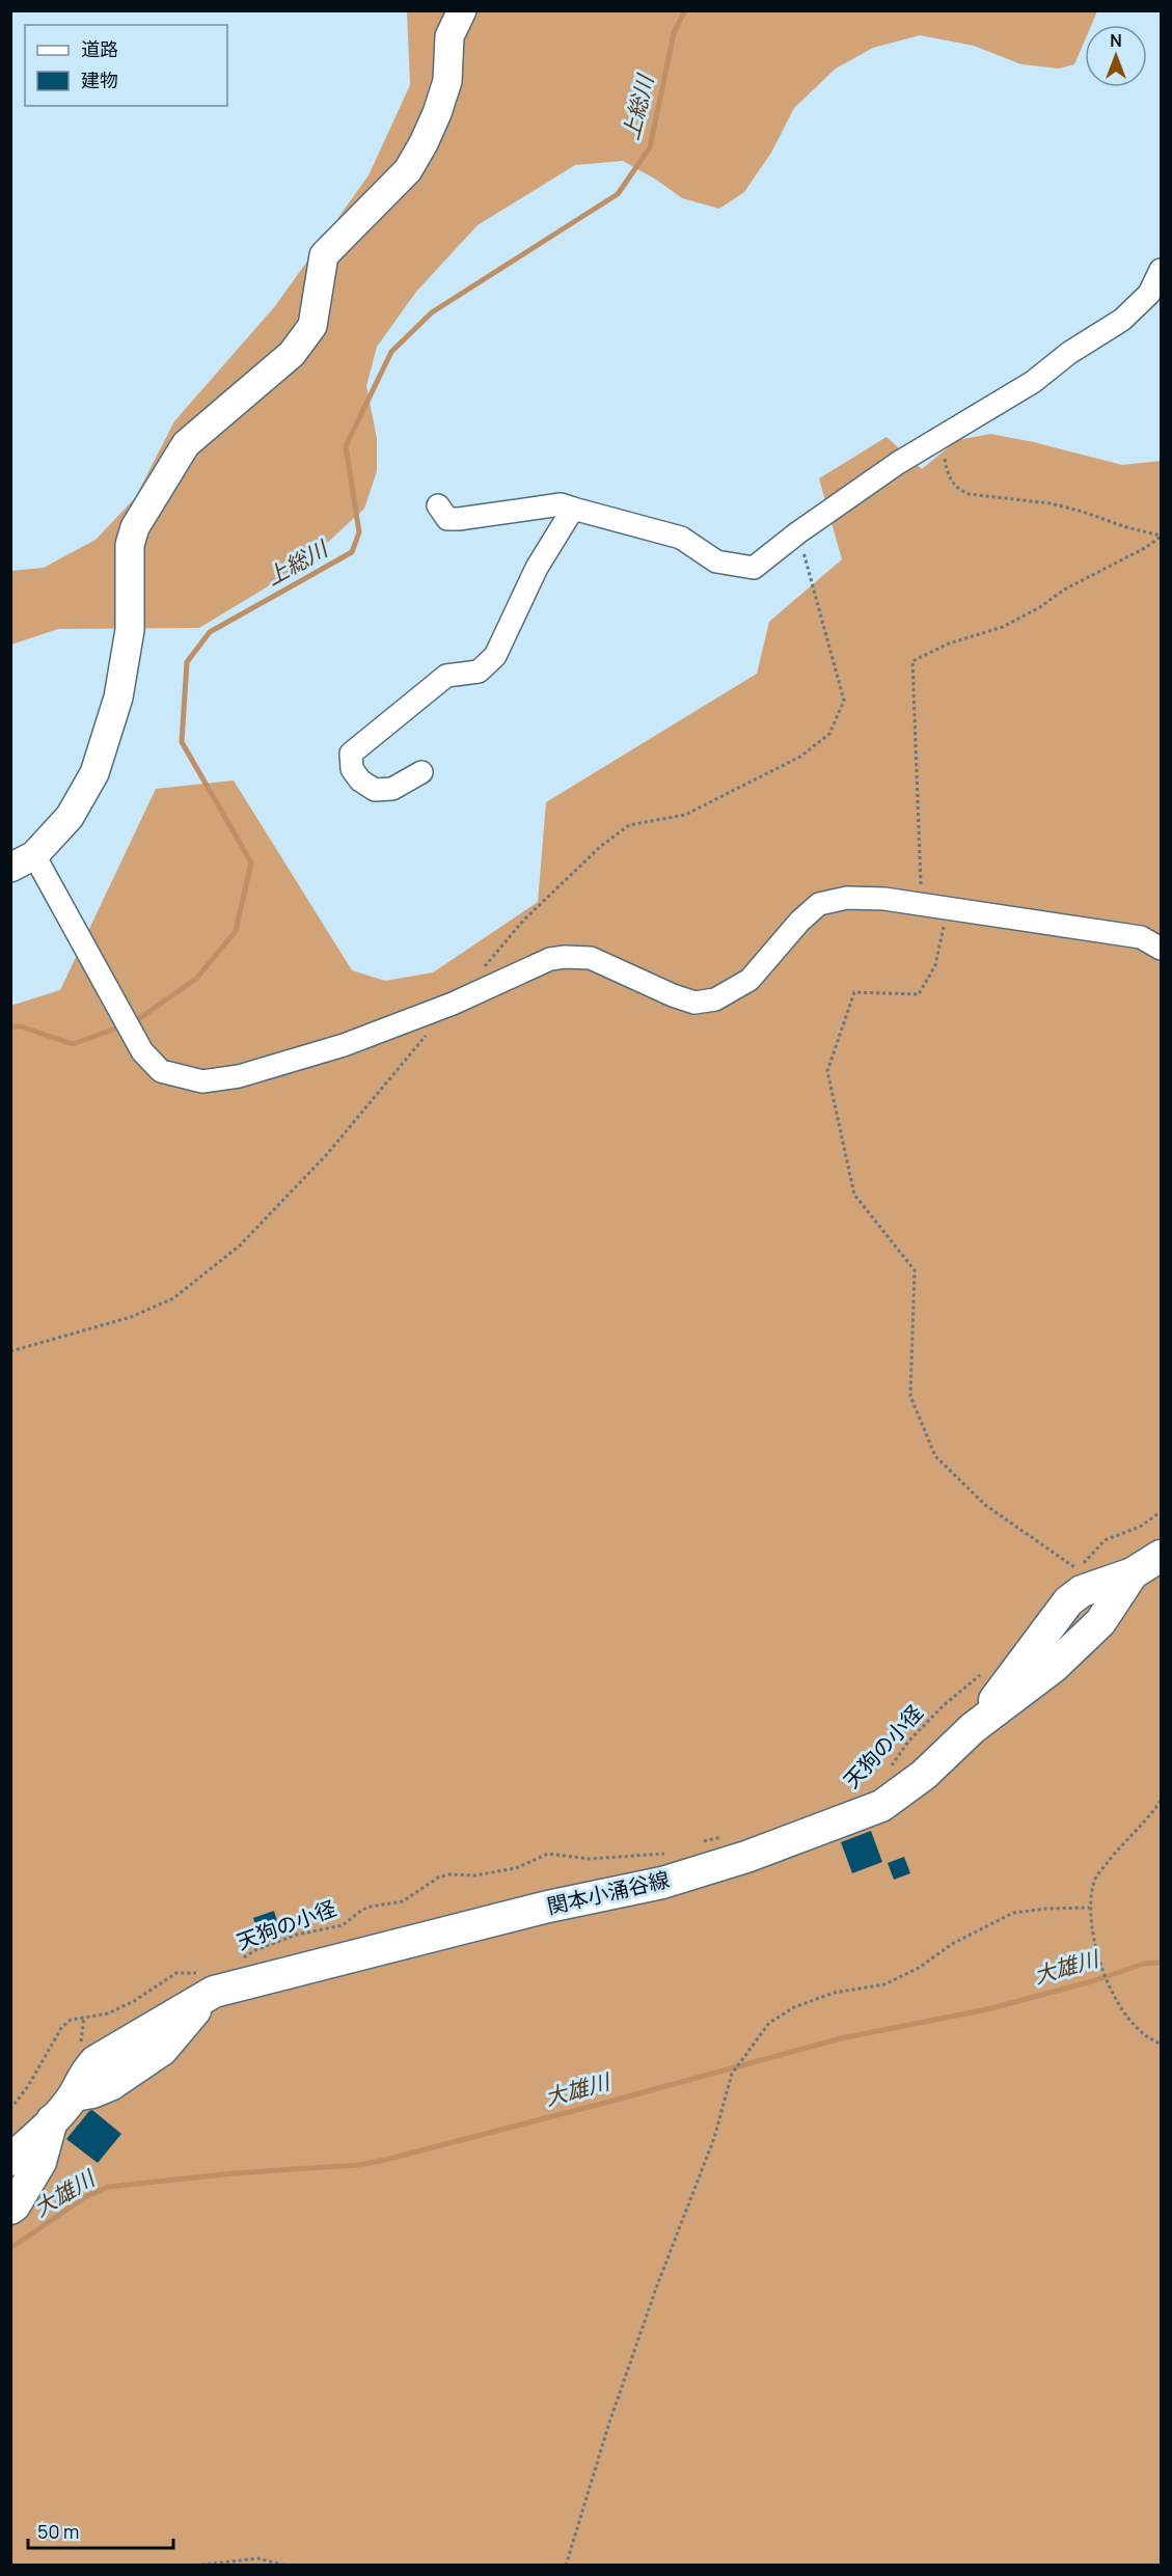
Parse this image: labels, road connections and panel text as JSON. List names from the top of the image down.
{
  "streets": {
    "main road": ["関本小涌谷線"],
    "path": ["天狗の小径"]
  },
  "water": ["上総川", "大雄川"],
  "legend": ["道路", "建物"],
  "scale_bar": "50 m",
  "north": "top"
}
